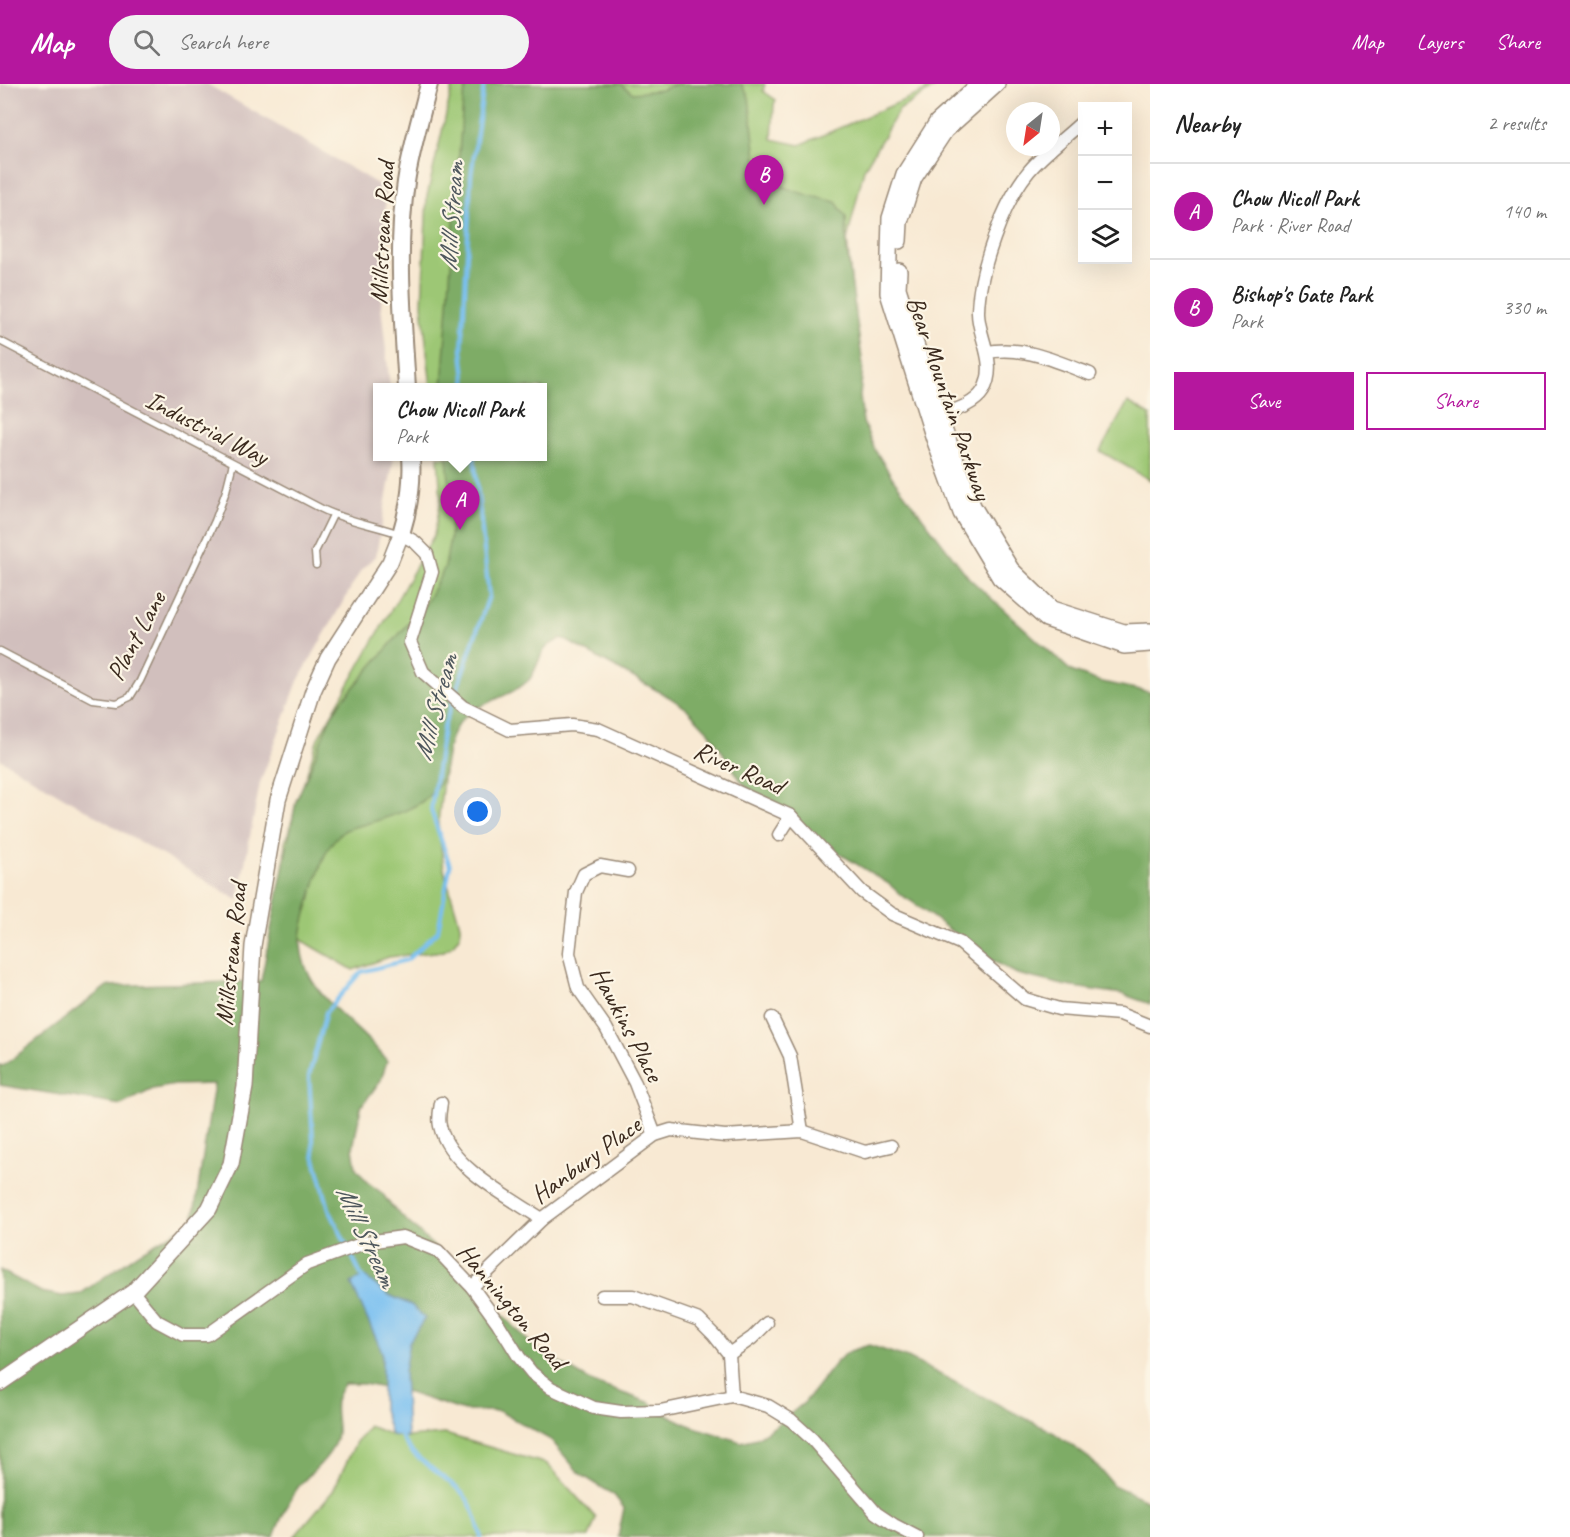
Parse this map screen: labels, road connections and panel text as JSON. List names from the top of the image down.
{
  "streets": {
    "main road": ["Millstream Road"],
    "street": [
      "Bear Mountain Parkway",
      "River Road",
      "Hawkins Place",
      "Hanbury Place",
      "Hannington Road"
    ],
    "lane": ["Industrial Way", "Plant Lane"]
  },
  "crossings": [
    ["Millstream Road", "Industrial Way"],
    ["Millstream Road", "River Road"],
    ["Millstream Road", "Hannington Road"],
    ["Industrial Way", "Plant Lane"],
    ["Industrial Way", "River Road"],
    ["Hawkins Place", "Hanbury Place"],
    ["Hanbury Place", "Hannington Road"]
  ],
  "water": ["Mill Stream"],
  "north": "bottom left",
  "page": {
    "header": "Map",
    "search": "Search here",
    "nav": ["Map", "Layers", "Share"],
    "heading": ["Nearby", "2 results"],
    "map_buttons": ["+", "−"],
    "pins": ["B", "A"],
    "list": [
      {
        "mark": "A",
        "name": "Chow Nicoll Park",
        "note": "Park · River Road",
        "value": "140 m"
      },
      {
        "mark": "B",
        "name": "Bishop's Gate Park",
        "note": "Park",
        "value": "330 m"
      }
    ],
    "buttons": ["Save", "Share"],
    "popup": ["Chow Nicoll Park", "Park"]
  }
}
